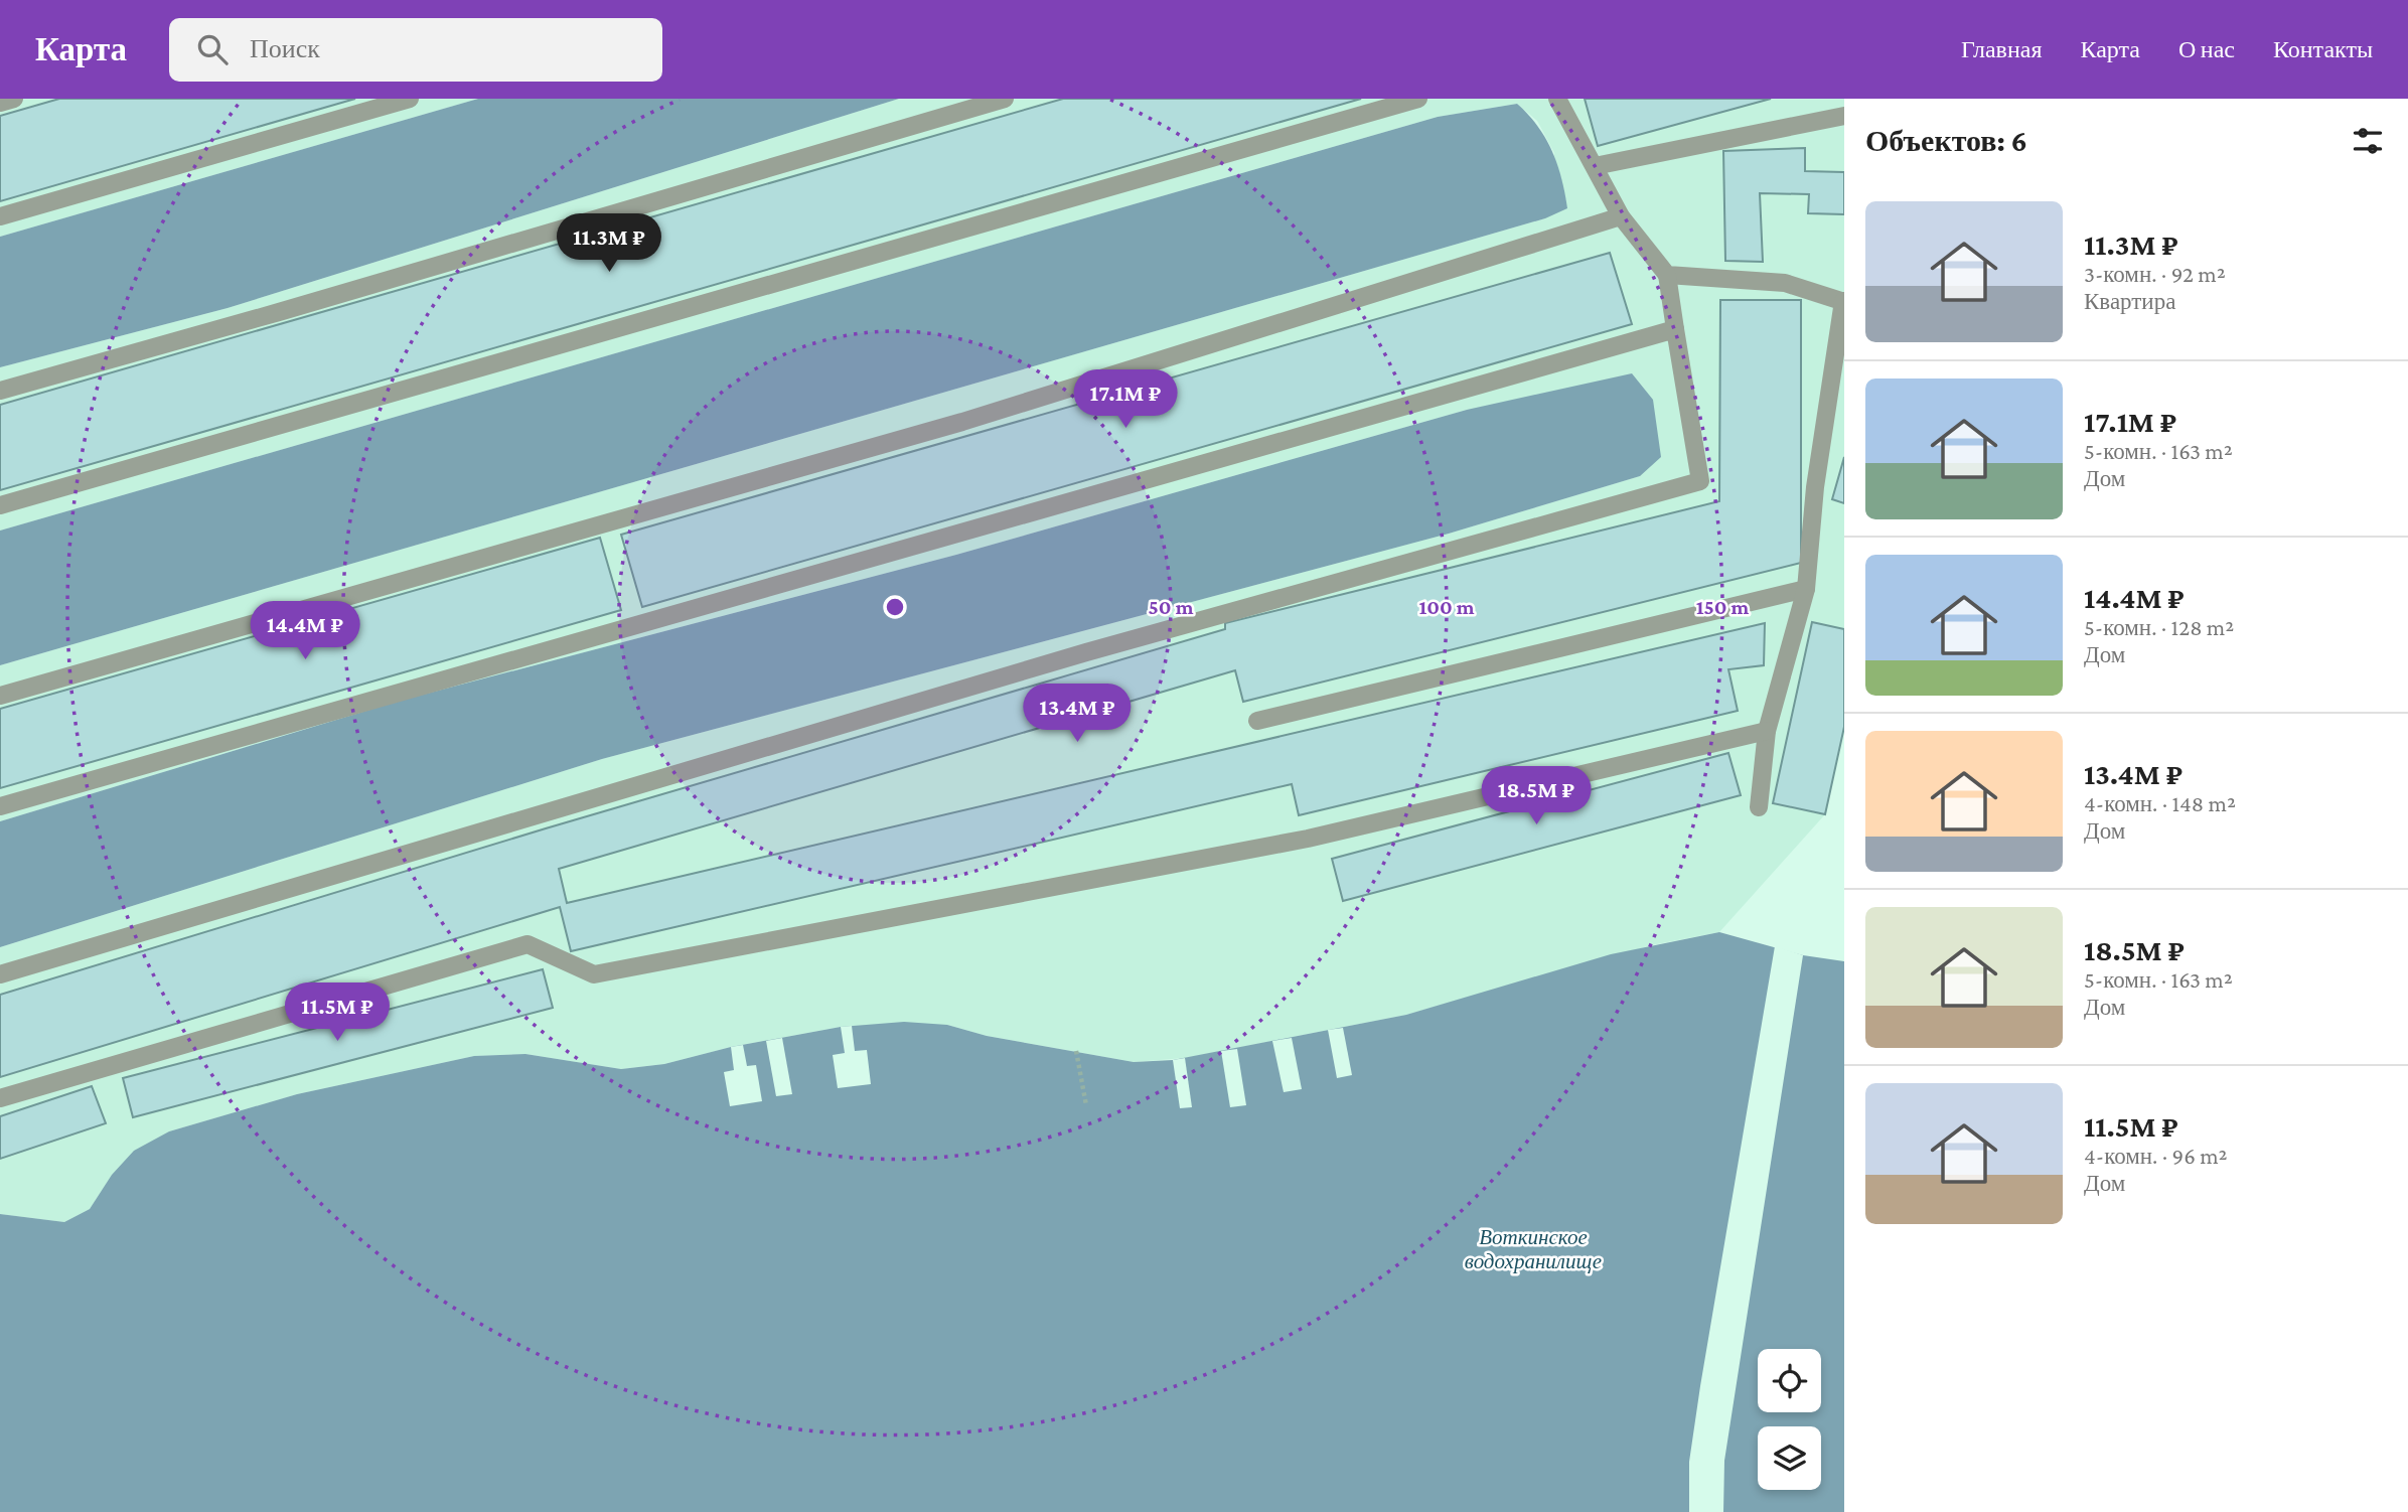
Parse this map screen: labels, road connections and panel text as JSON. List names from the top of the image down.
{
  "water": ["Воткинское водохранилище"],
  "page": {
    "header": "Карта",
    "search": "Поиск",
    "nav": [
      "Главная",
      "Карта",
      "О нас",
      "Контакты"
    ],
    "heading": "Объектов: 6",
    "list": [
      {
        "name": "11.3M ₽",
        "note": "3-комн. · 92 m² · Квартира"
      },
      {
        "name": "17.1M ₽",
        "note": "5-комн. · 163 m² · Дом"
      },
      {
        "name": "14.4M ₽",
        "note": "5-комн. · 128 m² · Дом"
      },
      {
        "name": "13.4M ₽",
        "note": "4-комн. · 148 m² · Дом"
      },
      {
        "name": "18.5M ₽",
        "note": "5-комн. · 163 m² · Дом"
      },
      {
        "name": "11.5M ₽",
        "note": "4-комн. · 96 m² · Дом"
      }
    ],
    "price": [
      "11.3M ₽",
      "17.1M ₽",
      "14.4M ₽",
      "13.4M ₽",
      "18.5M ₽",
      "11.5M ₽"
    ]
  },
  "rings": ["50 m", "100 m", "150 m"]
}
